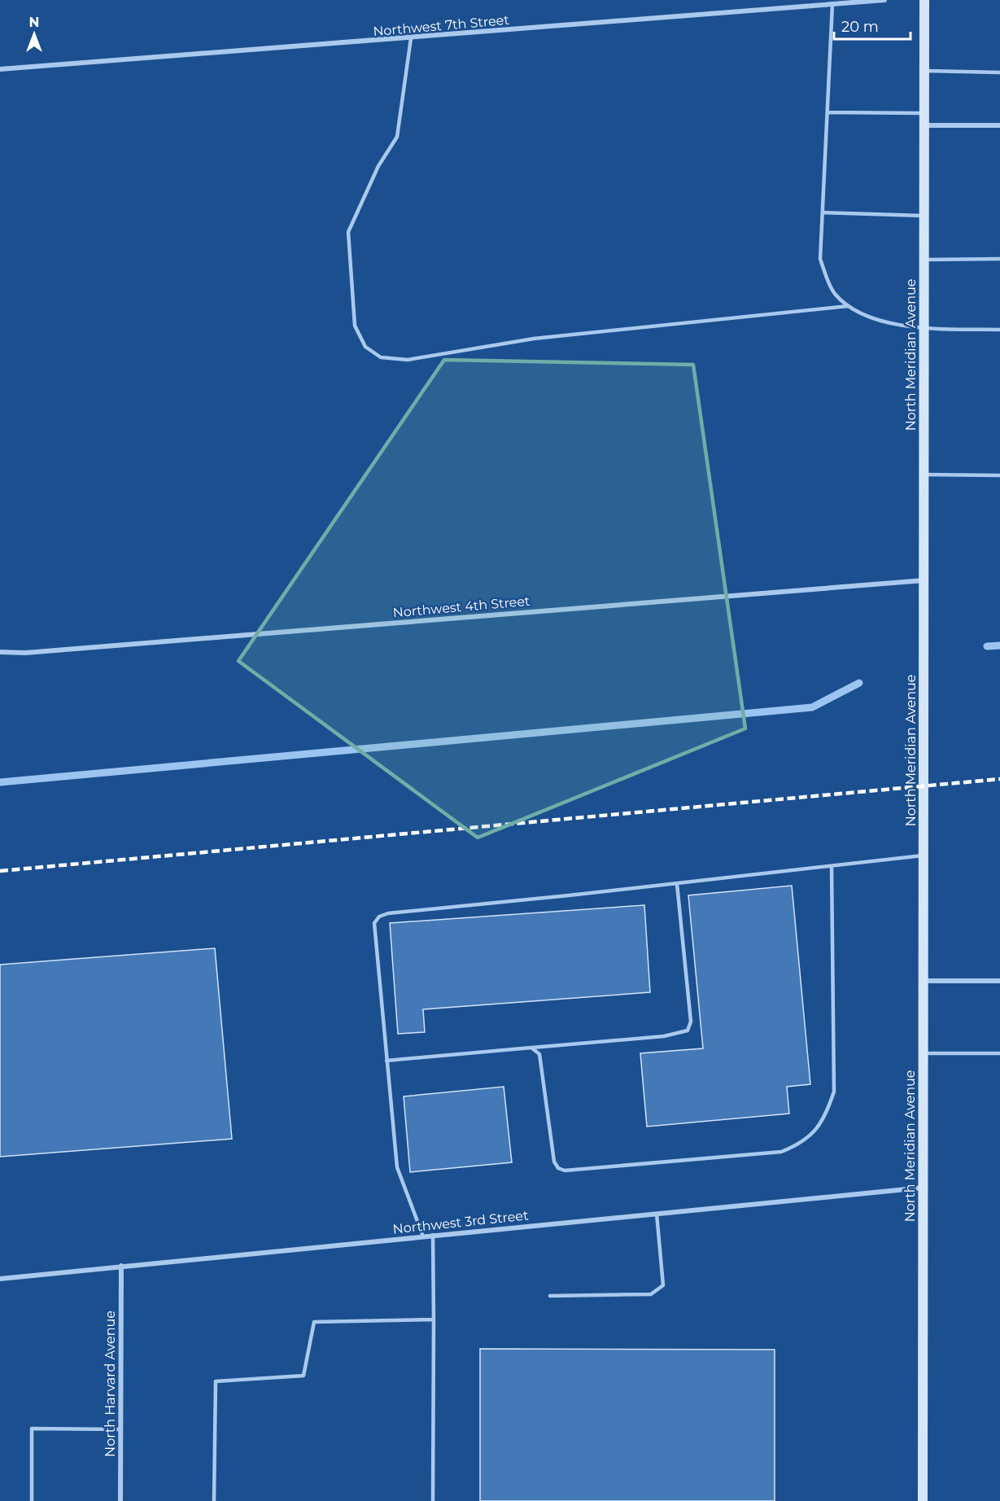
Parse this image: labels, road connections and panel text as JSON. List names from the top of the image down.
{
  "streets": {
    "main road": ["North Meridian Avenue"],
    "street": [
      "Northwest 7th Street",
      "Northwest 4th Street",
      "Northwest 3rd Street",
      "North Harvard Avenue"
    ]
  },
  "crossings": [
    ["North Meridian Avenue", "Northwest 4th Street"],
    ["North Meridian Avenue", "Northwest 3rd Street"],
    ["Northwest 3rd Street", "North Harvard Avenue"]
  ],
  "scale_bar": "20 m",
  "north": "top"
}
